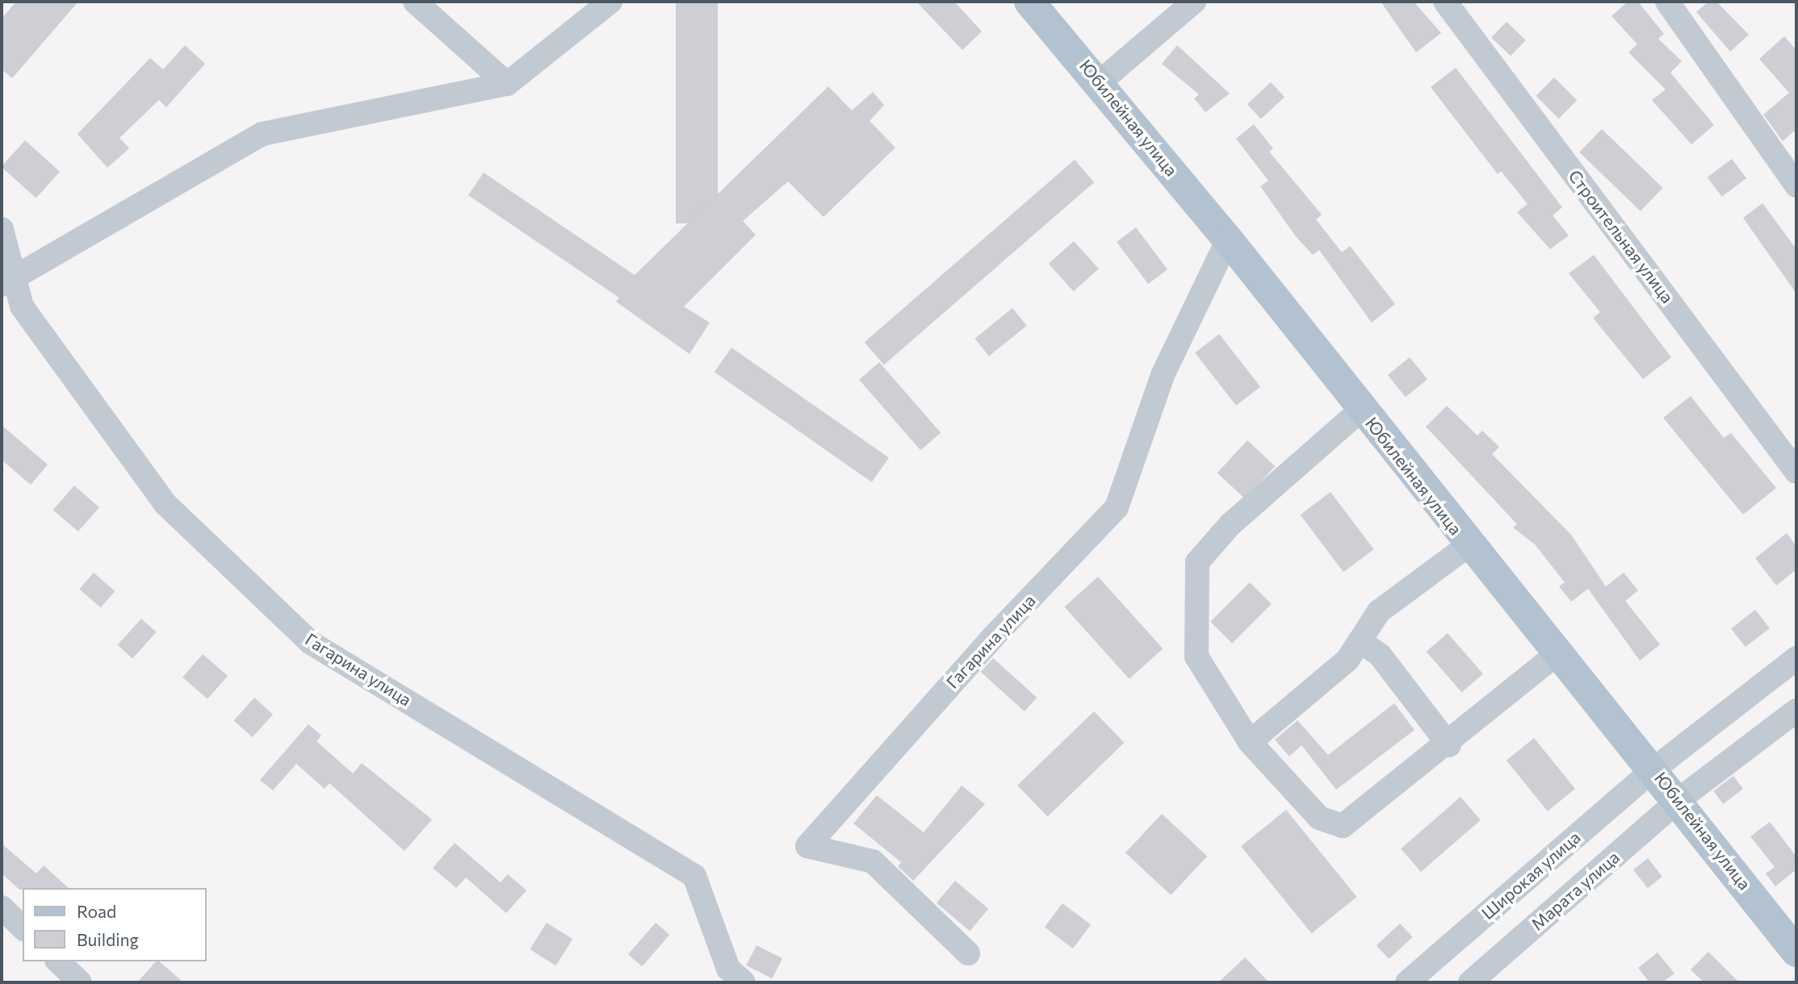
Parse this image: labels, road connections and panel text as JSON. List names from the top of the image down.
{
  "streets": {
    "main road": ["Юбилейная улица"],
    "street": [
      "Строительная улица",
      "Гагарина улица",
      "Широкая улица",
      "Марата улица"
    ]
  },
  "crossings": [
    ["Юбилейная улица", "Гагарина улица"],
    ["Юбилейная улица", "Широкая улица"],
    ["Юбилейная улица", "Марата улица"]
  ],
  "legend": ["Road", "Building"]
}
